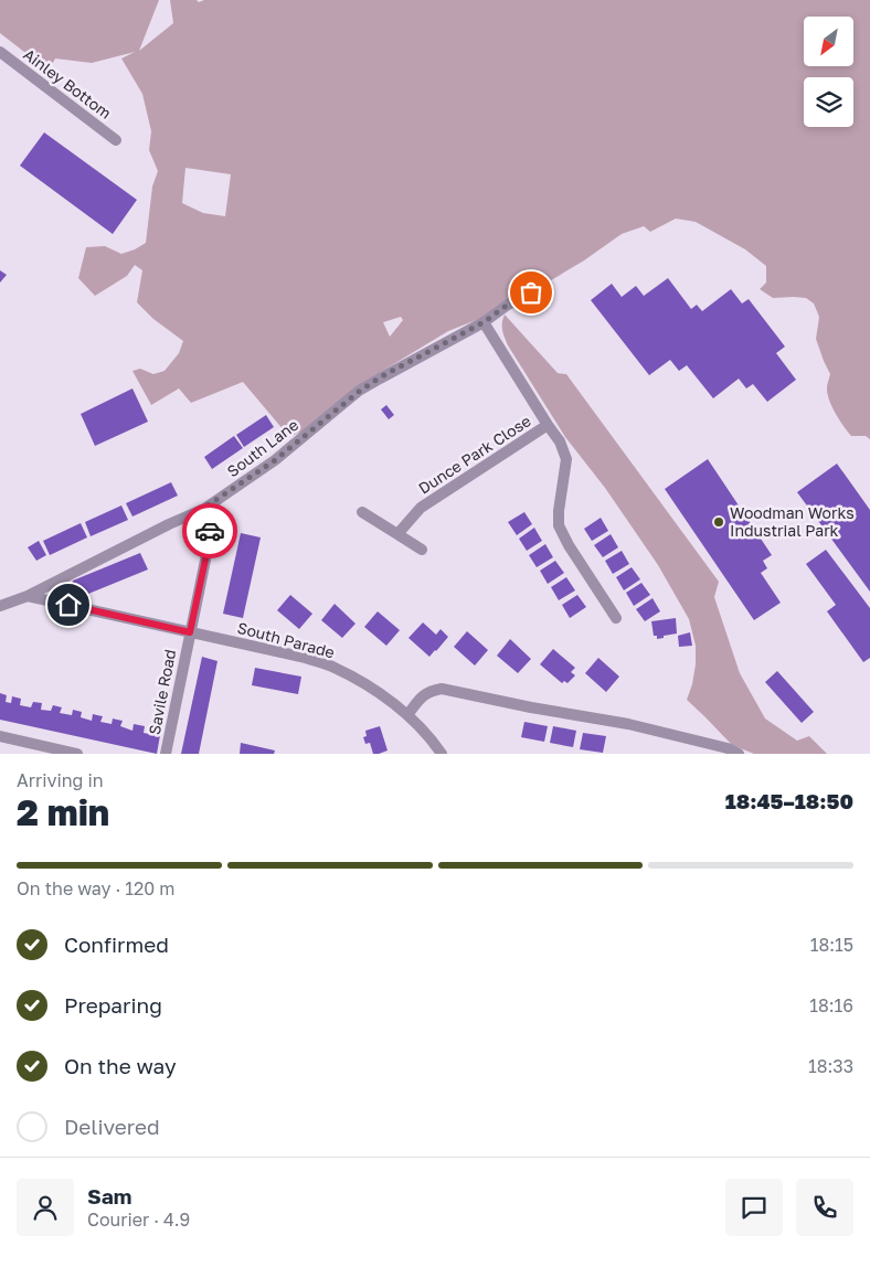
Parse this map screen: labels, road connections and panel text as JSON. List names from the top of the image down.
{
  "streets": {
    "street": [
      "Ainley Bottom",
      "South Lane",
      "Dunce Park Close",
      "South Parade",
      "Savile Road"
    ]
  },
  "crossings": [
    ["South Lane", "South Parade"],
    ["South Lane", "Savile Road"],
    ["South Parade", "Savile Road"]
  ],
  "places": ["Woodman Works Industrial Park"],
  "north": "bottom left",
  "page": {
    "heading": ["2 min", "Arriving in", "18:45–18:50"],
    "panel": ["Sam", "Courier · 4.9"],
    "bar": "On the way · 120 m",
    "list": [
      ["Confirmed", "18:15"],
      ["Preparing", "18:16"],
      ["On the way", "18:33"],
      "Delivered"
    ]
  }
}
